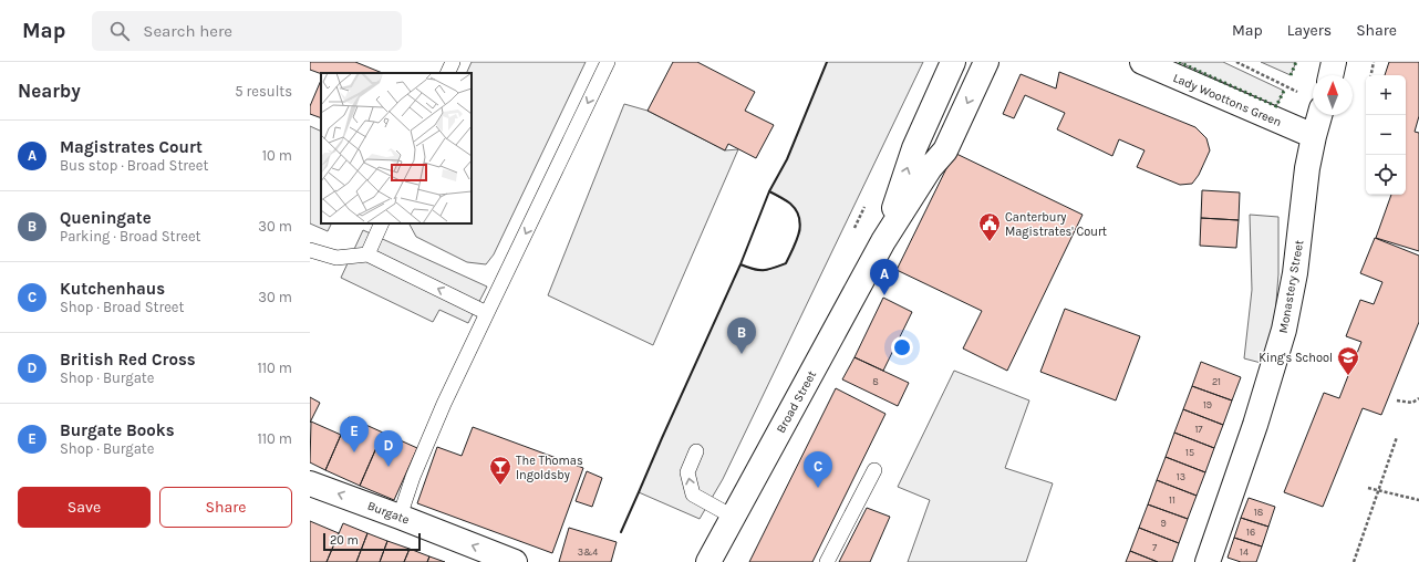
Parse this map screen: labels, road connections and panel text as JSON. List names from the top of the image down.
{
  "streets": {
    "main road": [
      "Lady Woottons Green",
      "Monastery Street",
      "Broad Street",
      "Burgate"
    ]
  },
  "crossings": [
    ["Lady Woottons Green", "Monastery Street"]
  ],
  "one_way": ["Burgate"],
  "places": {
    "public building": ["Canterbury Magistrates' Court"],
    "school or university": ["King's School"],
    "bar": ["The Thomas Ingoldsby"]
  },
  "house_numbers": [
    "8",
    "21",
    "19",
    "17",
    "15",
    "13",
    "11",
    "18",
    "9",
    "16",
    "7",
    "3&4",
    "14"
  ],
  "scale_bar": "20 m",
  "north": "top",
  "page": {
    "header": "Map",
    "search": "Search here",
    "nav": ["Map", "Layers", "Share"],
    "heading": ["Nearby", "5 results"],
    "map_buttons": ["+", "−"],
    "list": [
      {
        "mark": "A",
        "name": "Magistrates Court",
        "note": "Bus stop · Broad Street",
        "value": "10 m"
      },
      {
        "mark": "B",
        "name": "Queningate",
        "note": "Parking · Broad Street",
        "value": "30 m"
      },
      {
        "mark": "C",
        "name": "Kutchenhaus",
        "note": "Shop · Broad Street",
        "value": "30 m"
      },
      {
        "mark": "D",
        "name": "British Red Cross",
        "note": "Shop · Burgate",
        "value": "110 m"
      },
      {
        "mark": "E",
        "name": "Burgate Books",
        "note": "Shop · Burgate",
        "value": "110 m"
      }
    ],
    "pins": [
      "A",
      "B",
      "E",
      "D",
      "C"
    ],
    "buttons": ["Save", "Share"],
    "scale": "20 m"
  }
}
